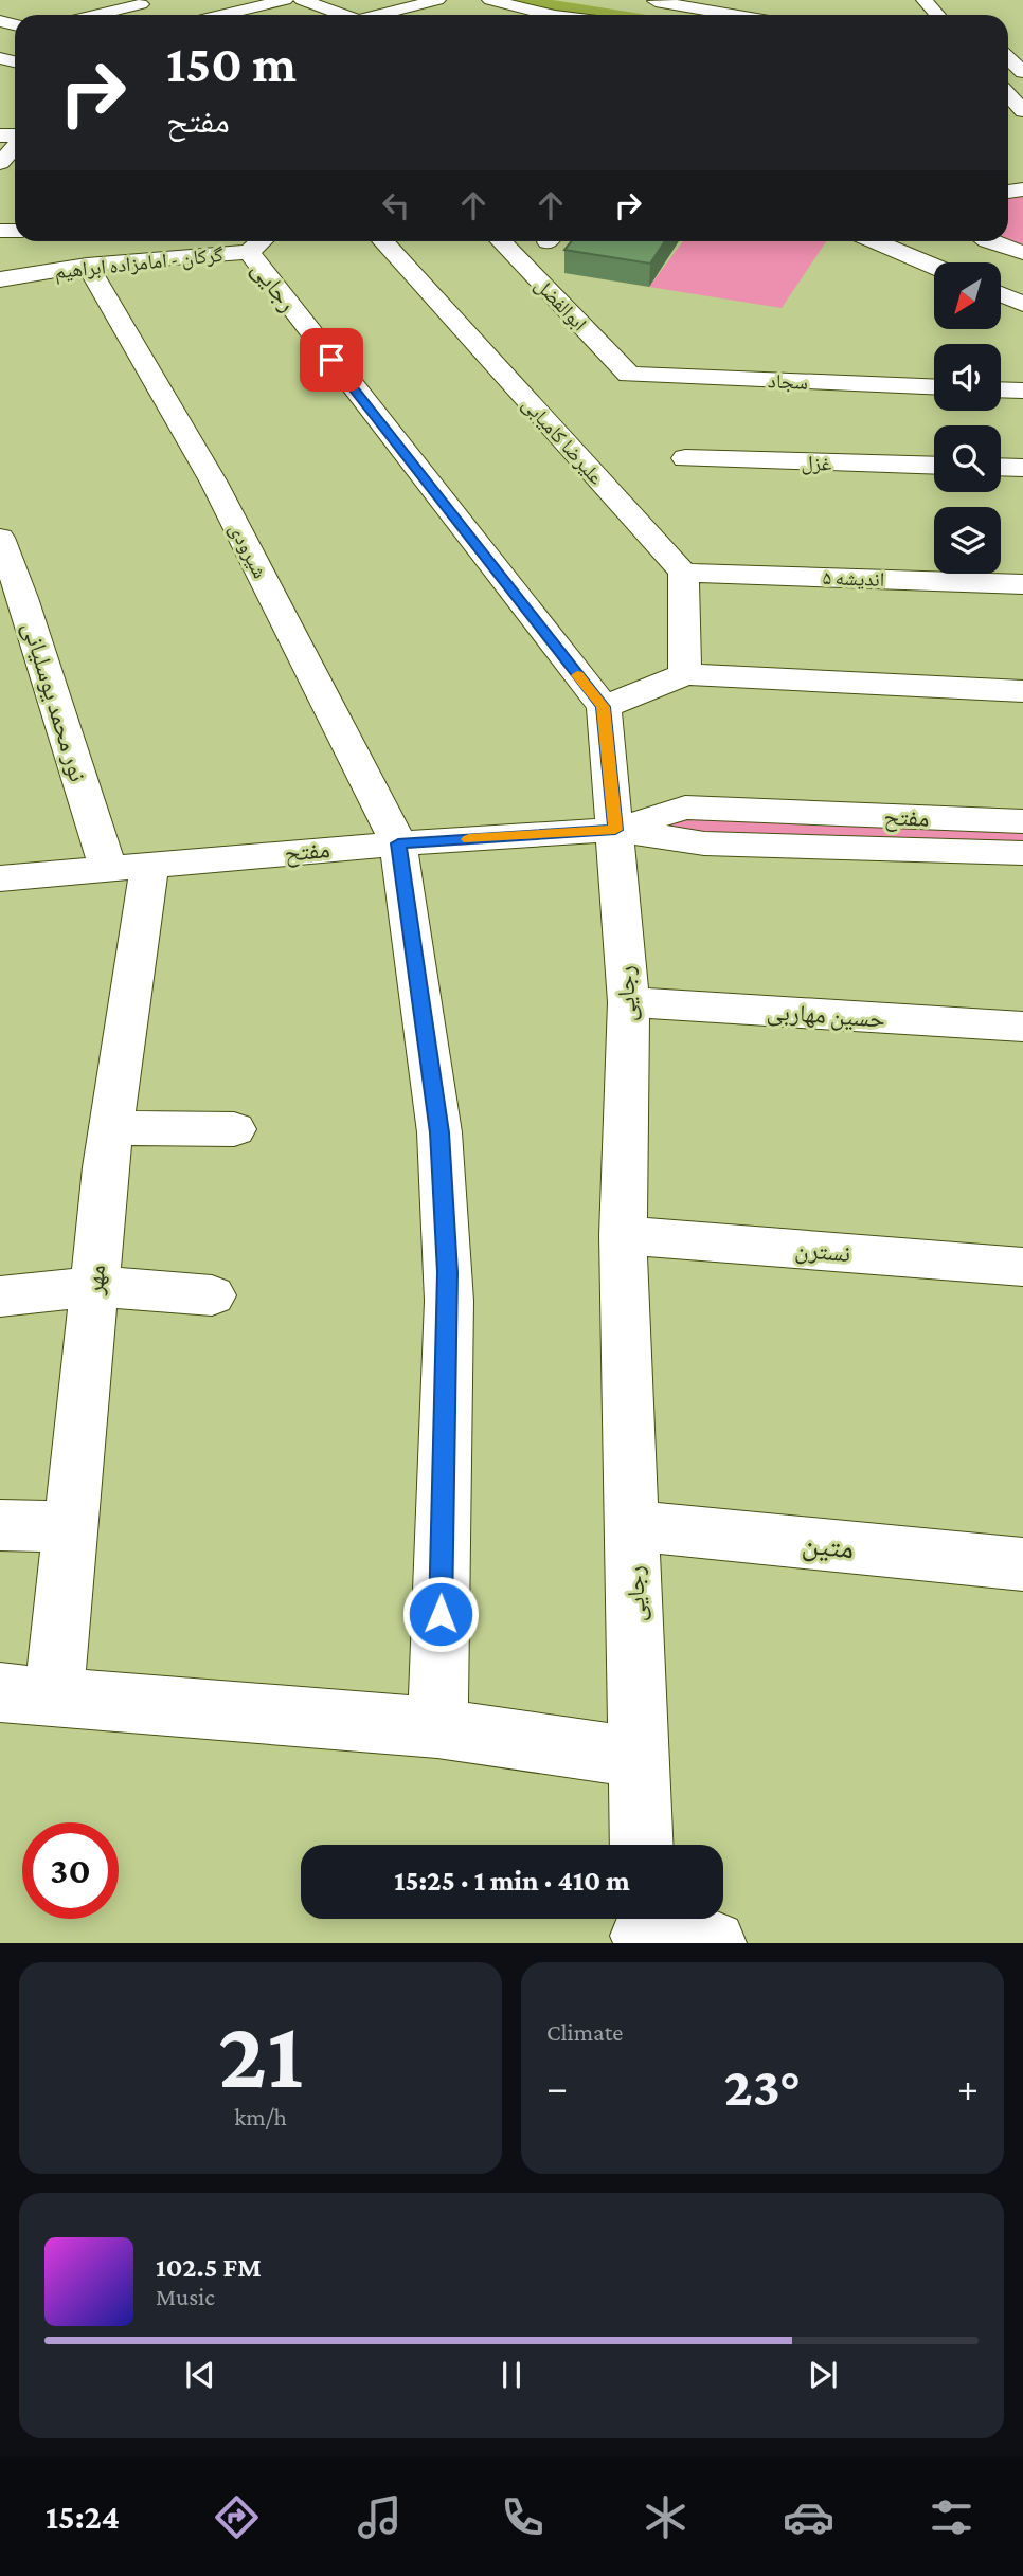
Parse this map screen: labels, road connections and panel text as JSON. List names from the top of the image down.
{
  "streets": {
    "street": [
      "گرکان - امامزاده ابراهیم",
      "رجایی",
      "ابوالفضل",
      "سجاد",
      "علیرضا کامیابی",
      "غزل",
      "شیرودی",
      "اندیشه ۵",
      "نور محمد یوسلیانی",
      "مفتح",
      "حسین مهاربی",
      "نسترن",
      "مهر",
      "متین"
    ]
  },
  "crossings": [
    ["گرکان - امامزاده ابراهیم", "رجایی"],
    ["گرکان - امامزاده ابراهیم", "شیرودی"],
    ["رجایی", "مفتح"],
    ["رجایی", "حسین مهاربی"],
    ["رجایی", "نسترن"],
    ["رجایی", "متین"],
    ["ابوالفضل", "سجاد"],
    ["علیرضا کامیابی", "اندیشه ۵"],
    ["شیرودی", "مفتح"],
    ["نور محمد یوسلیانی", "مفتح"],
    ["نور محمد یوسلیانی", "مهر"],
    ["مفتح", "مهر"]
  ],
  "north": "bottom left",
  "page": {
    "turn": ["150 m", "مفتح"],
    "limit": "30",
    "trip": "15:25 · 1 min · 410 m",
    "tile": [
      ["21", "km/h"],
      "Climate"
    ],
    "heat": ["−", "23°", "+"],
    "song": ["102.5 FM", "Music"],
    "tabs": "15:24"
  }
}
